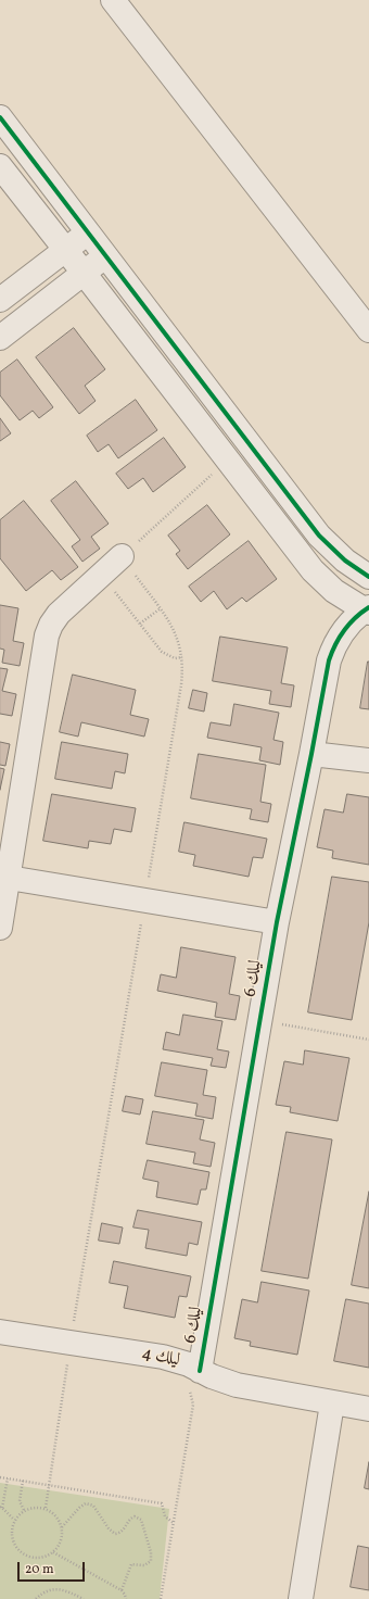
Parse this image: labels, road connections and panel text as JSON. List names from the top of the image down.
{
  "streets": {
    "street": ["ليلك 6", "ليلك 4"]
  },
  "crossings": [
    ["ليلك 6", "ليلك 4"]
  ],
  "scale_bar": "20 m"
}
